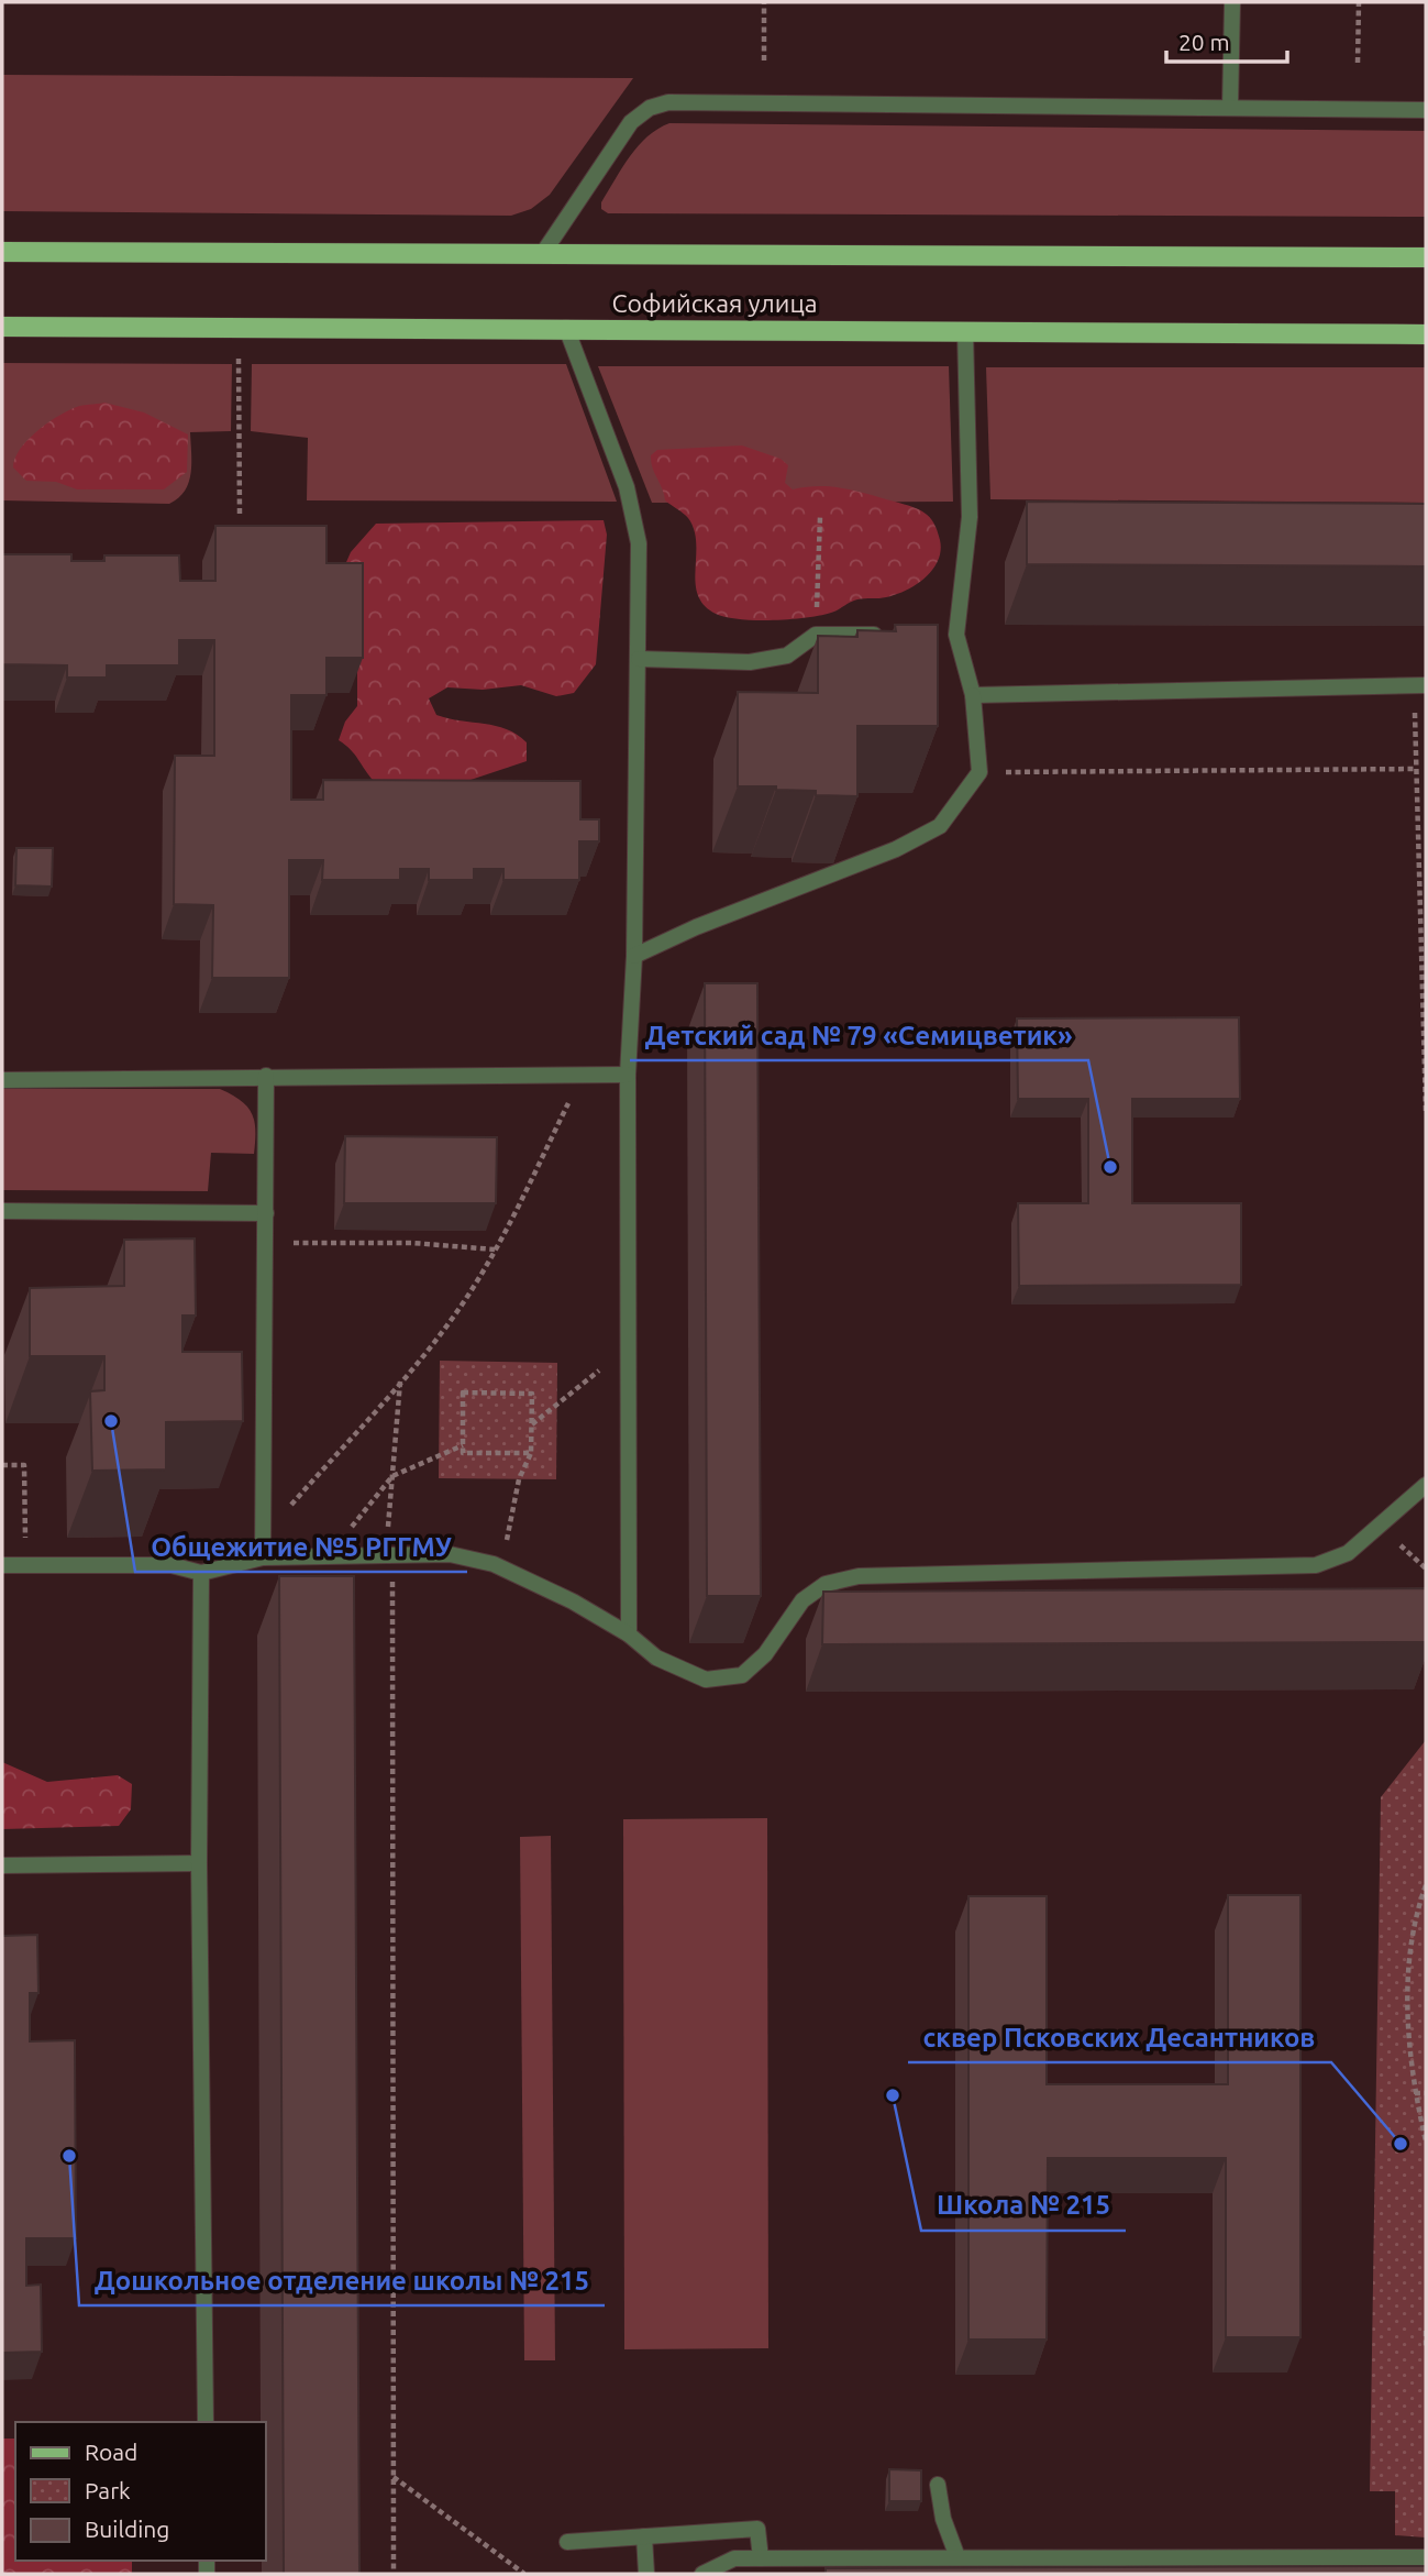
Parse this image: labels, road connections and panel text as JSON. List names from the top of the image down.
{
  "streets": {
    "main road": ["Софийская улица"]
  },
  "places": [
    "Детский сад № 79 «Семицветик»",
    "Общежитие №5 РГГМУ",
    "Школа № 215",
    "сквер Псковских Десантников",
    "Дошкольное отделение школы № 215"
  ],
  "legend": ["Road", "Park", "Building"],
  "scale_bar": "20 m"
}
